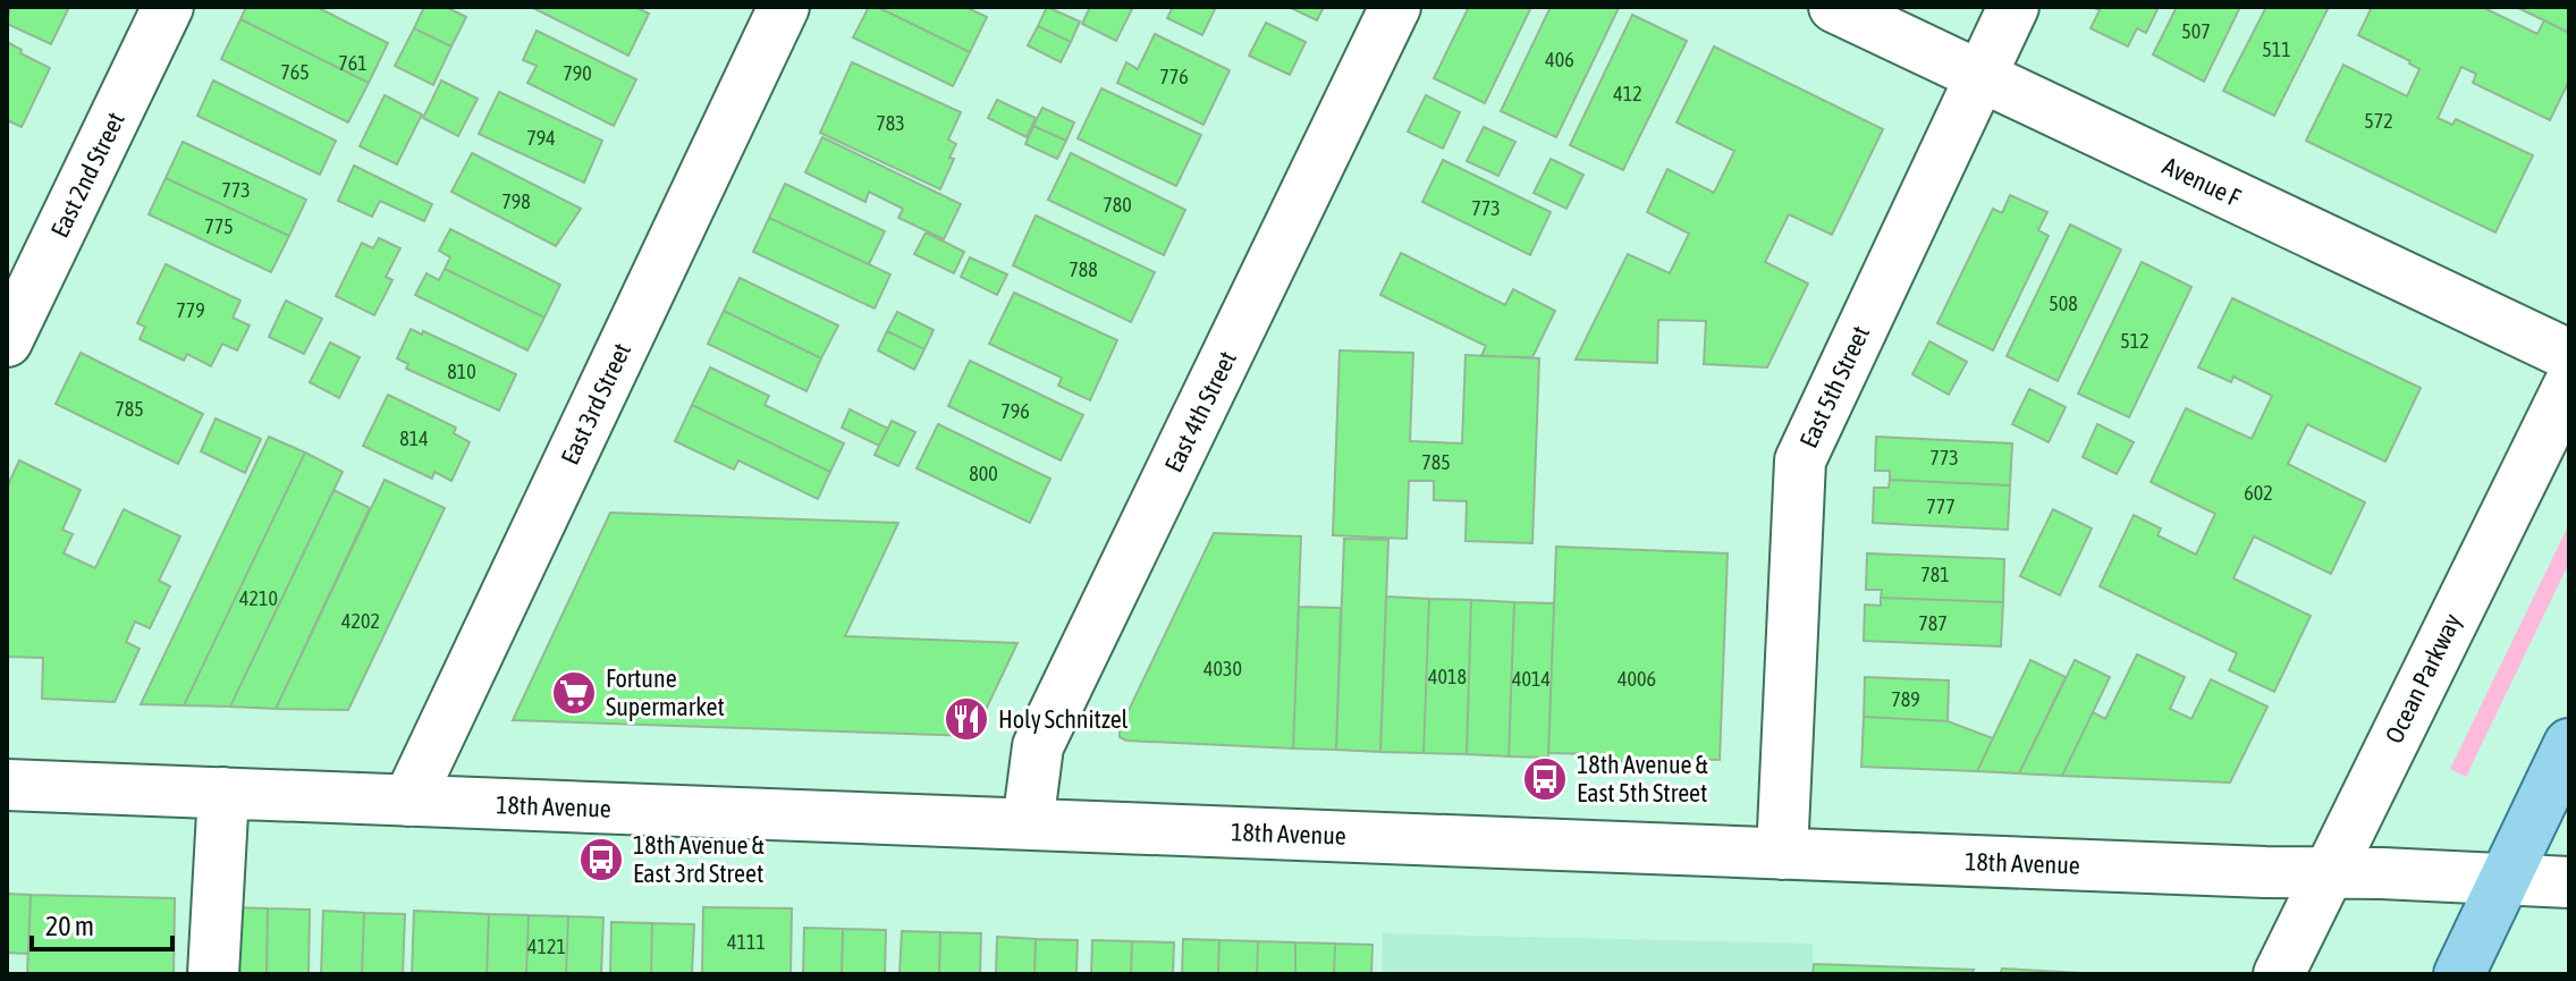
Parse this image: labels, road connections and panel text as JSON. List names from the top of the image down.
{
  "streets": {
    "street": [
      "East 2nd Street",
      "Avenue F",
      "East 5th Street",
      "East 3rd Street",
      "East 4th Street",
      "Ocean Parkway",
      "18th Avenue"
    ]
  },
  "crossings": [
    ["Avenue F", "East 5th Street"],
    ["East 5th Street", "18th Avenue"],
    ["East 3rd Street", "18th Avenue"],
    ["East 4th Street", "18th Avenue"],
    ["Ocean Parkway", "18th Avenue"]
  ],
  "places": {
    "supermarket": ["Fortune Supermarket"],
    "restaurant": ["Holy Schnitzel"],
    "bus stop": ["18th Avenue & East 5th Street", "18th Avenue & East 3rd Street"]
  },
  "house_numbers": [
    "507",
    "511",
    "406",
    "761",
    "765",
    "790",
    "776",
    "412",
    "572",
    "783",
    "794",
    "773",
    "798",
    "780",
    "773",
    "775",
    "788",
    "508",
    "779",
    "512",
    "810",
    "785",
    "796",
    "814",
    "773",
    "785",
    "800",
    "602",
    "777",
    "781",
    "4210",
    "4202",
    "787",
    "4030",
    "4018",
    "4014",
    "4006",
    "789",
    "4111",
    "4121"
  ],
  "scale_bar": "20 m"
}
